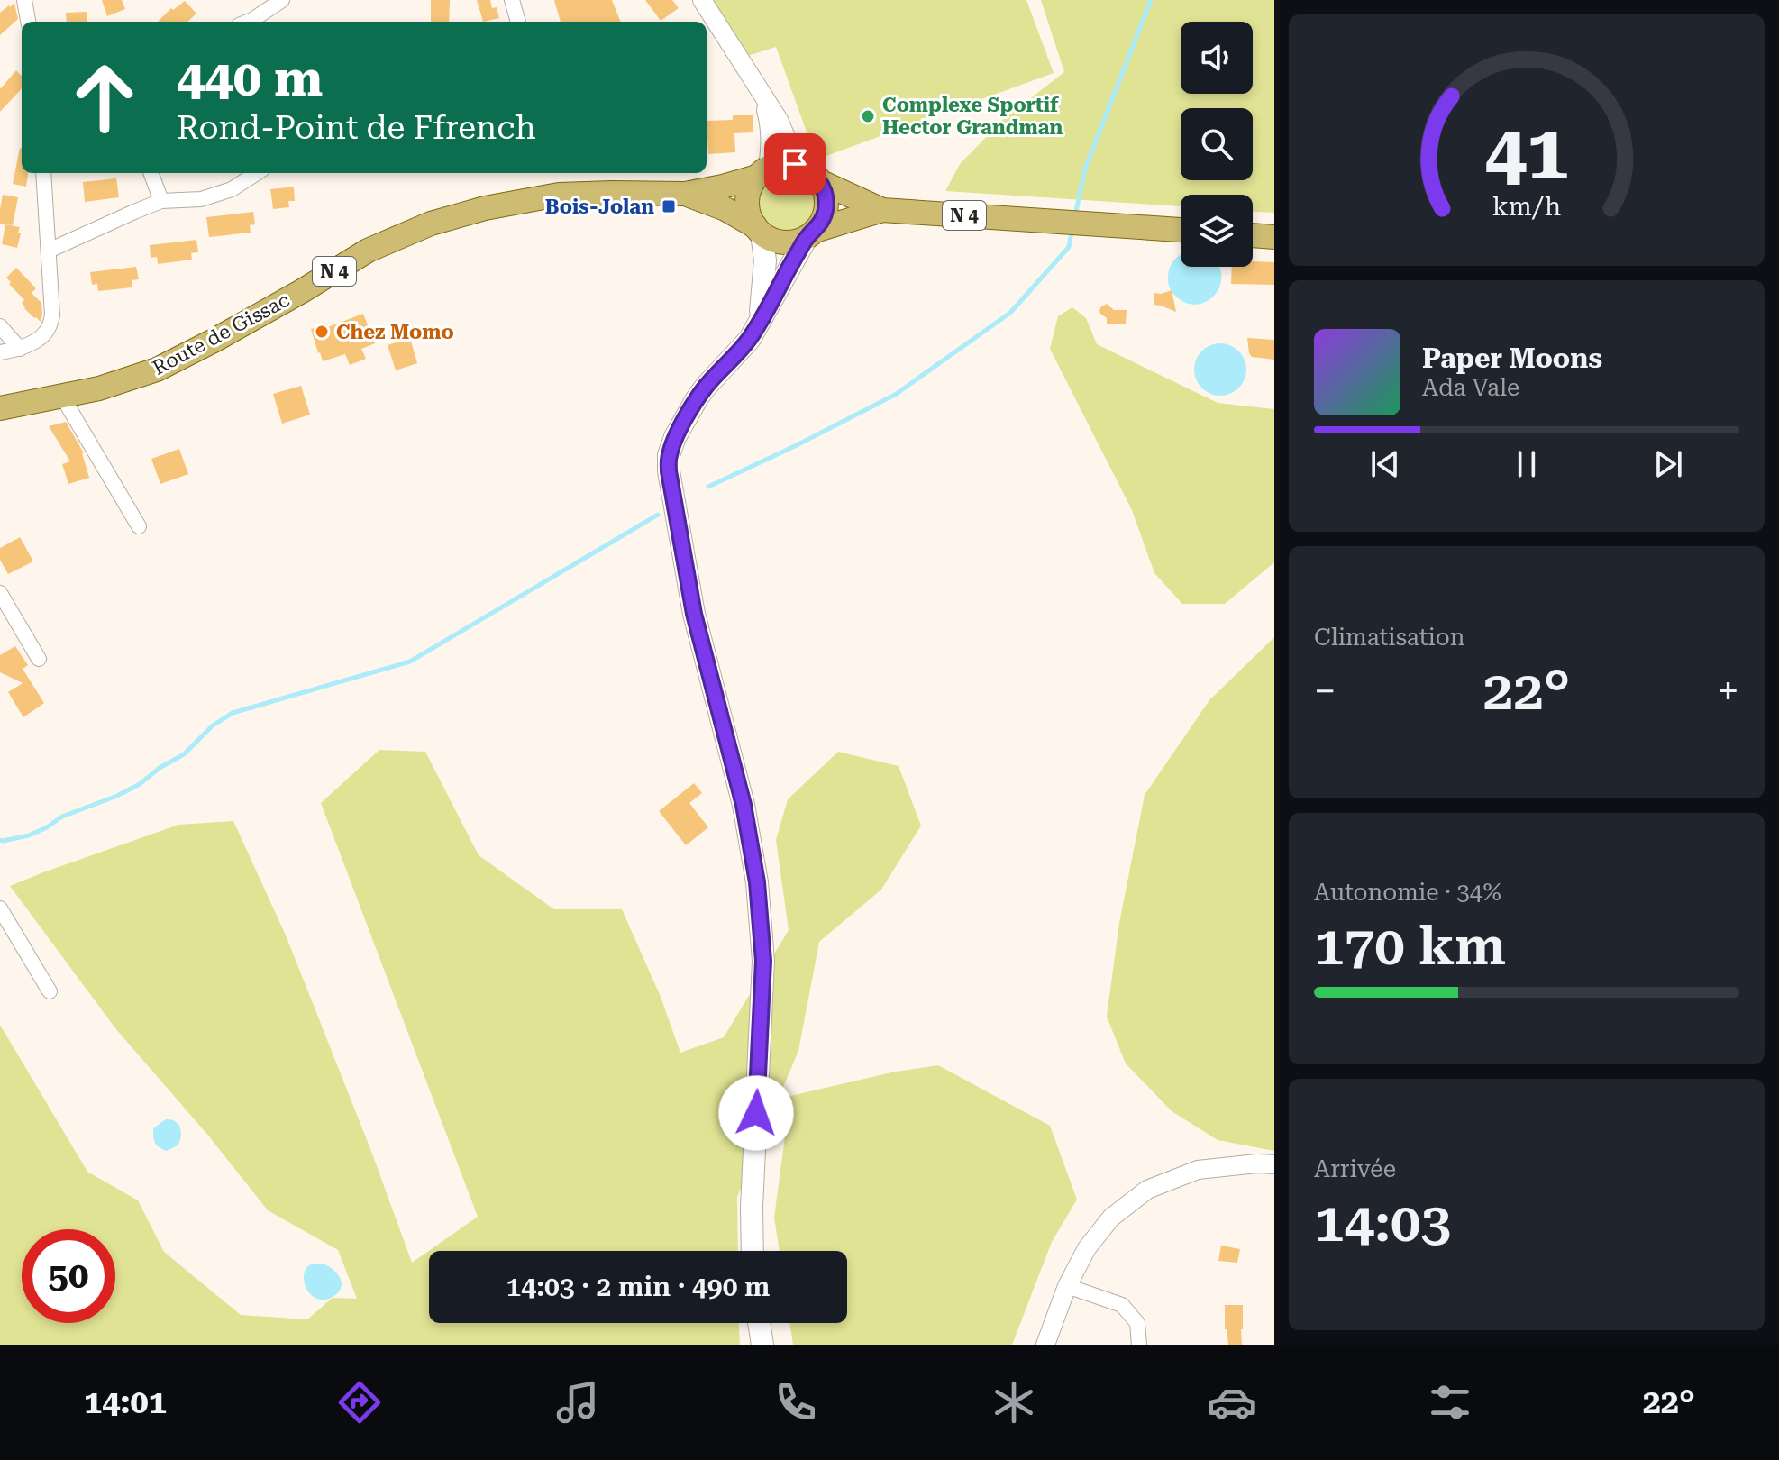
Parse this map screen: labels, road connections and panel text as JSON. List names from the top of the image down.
{
  "streets": {
    "main road": ["N 4", "Route de Gissac"]
  },
  "crossings": [
    ["N 4", "Route de Gissac"]
  ],
  "places": {
    "other": ["Complexe Sportif Hector Grandman", "Chez Momo"],
    "transit": ["Bois-Jolan"]
  },
  "page": {
    "turn": ["440 m", "Rond-Point de Ffrench"],
    "song": ["Paper Moons", "Ada Vale"],
    "tile": [
      "Climatisation",
      ["Autonomie · 34%", "170 km"],
      ["Arrivée", "14:03"]
    ],
    "heat": ["−", "22°", "+"],
    "limit": "50",
    "trip": "14:03 · 2 min · 490 m",
    "tabs": ["14:01", "22°"],
    "gauge": ["41", "km/h"]
  }
}
